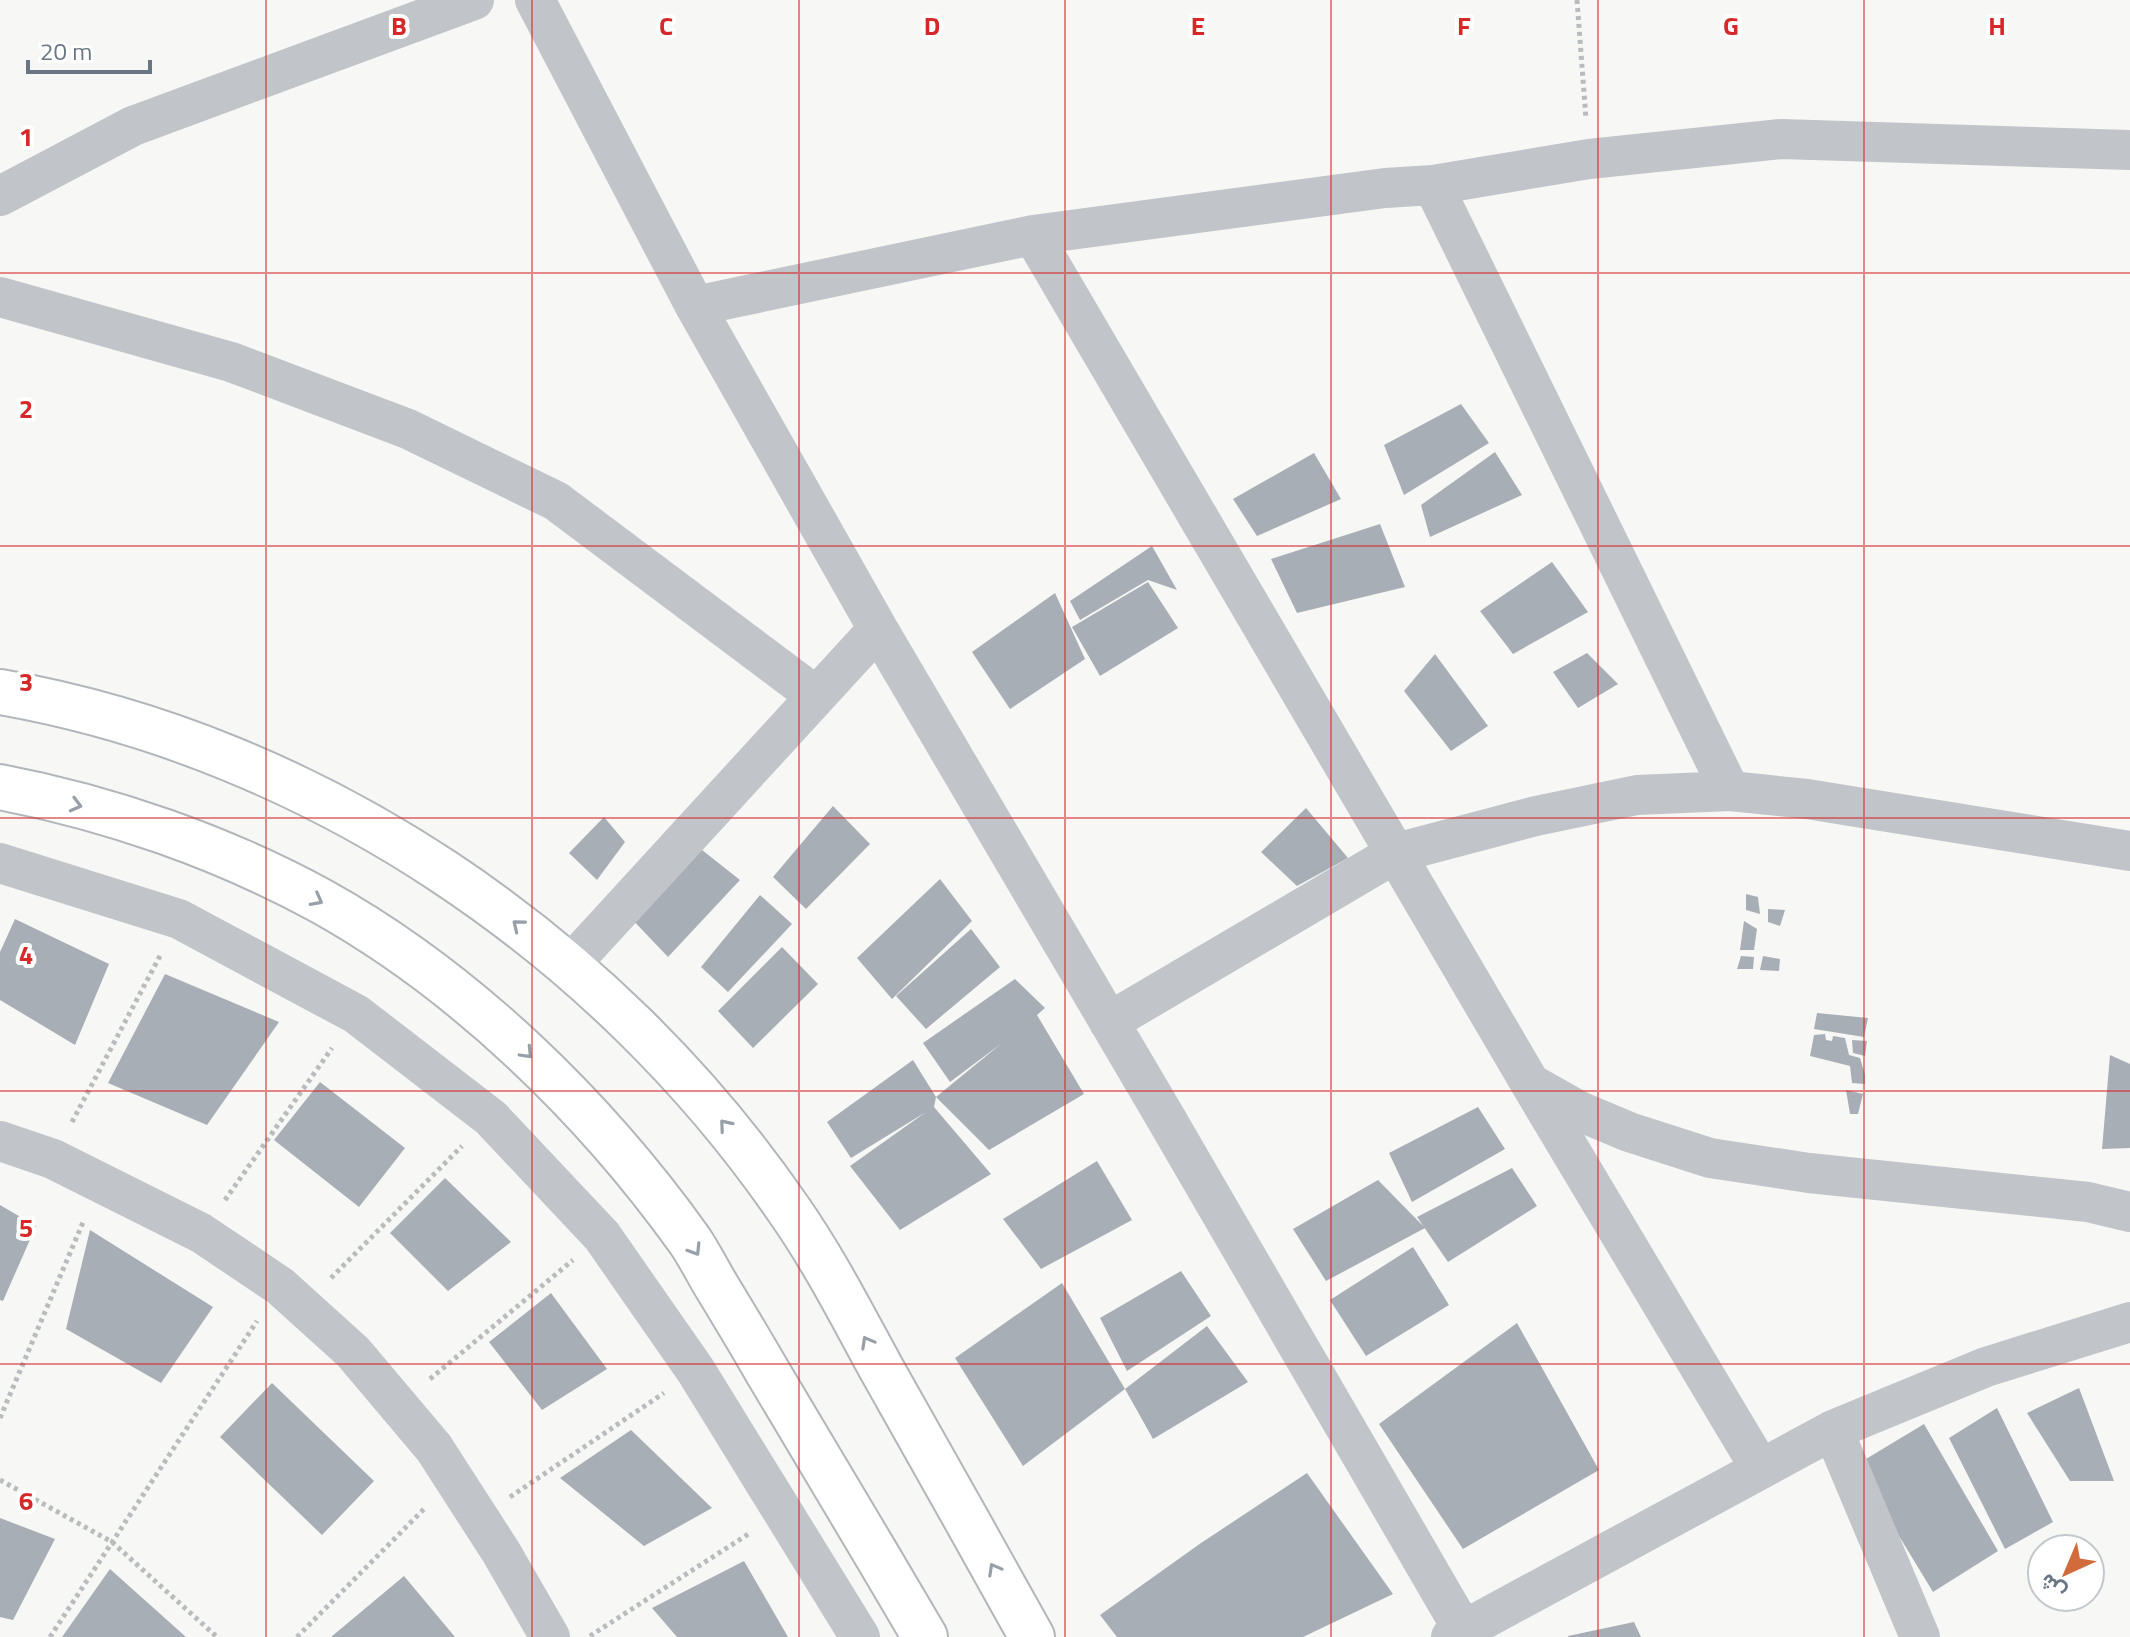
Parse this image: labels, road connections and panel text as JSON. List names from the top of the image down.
{
  "scale_bar": "20 m",
  "north": "bottom left",
  "grid": {
    "columns": [
      "B",
      "C",
      "D",
      "E",
      "F",
      "G",
      "H"
    ],
    "rows": [
      "1",
      "2",
      "3",
      "4",
      "5",
      "6"
    ]
  }
}
